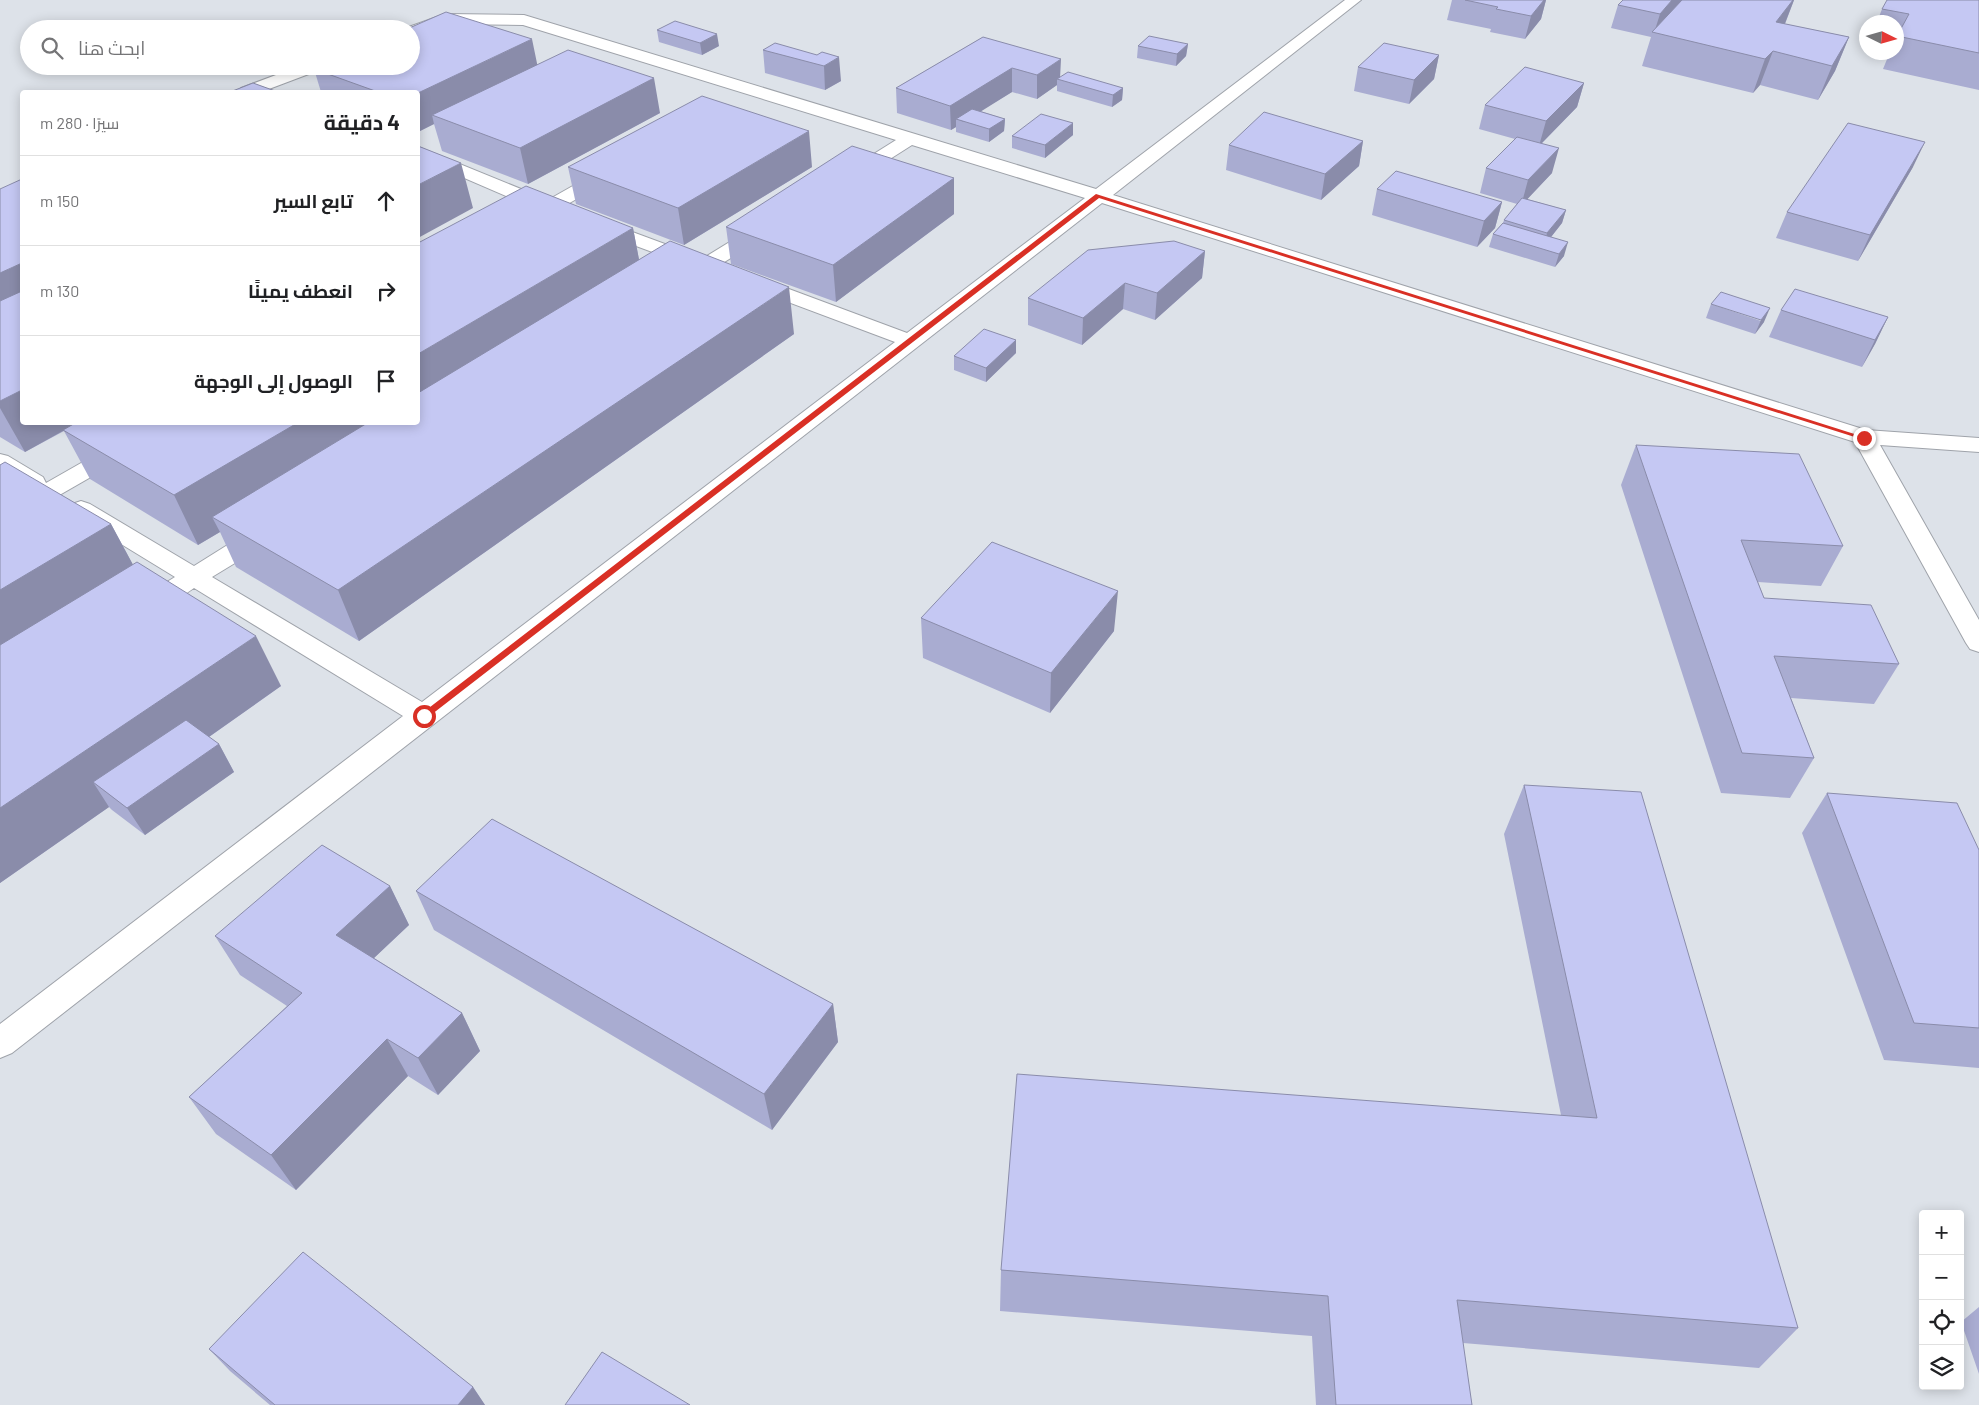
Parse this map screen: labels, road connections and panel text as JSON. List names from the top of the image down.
{
  "north": "right",
  "page": {
    "search": "ابحث هنا",
    "heading": ["4 دقيقة", "سيرًا · 280 m"],
    "list": [
      ["تابع السير", "150 m"],
      ["انعطف يمينًا", "130 m"],
      "الوصول إلى الوجهة"
    ],
    "map_buttons": ["+", "−"]
  }
}
